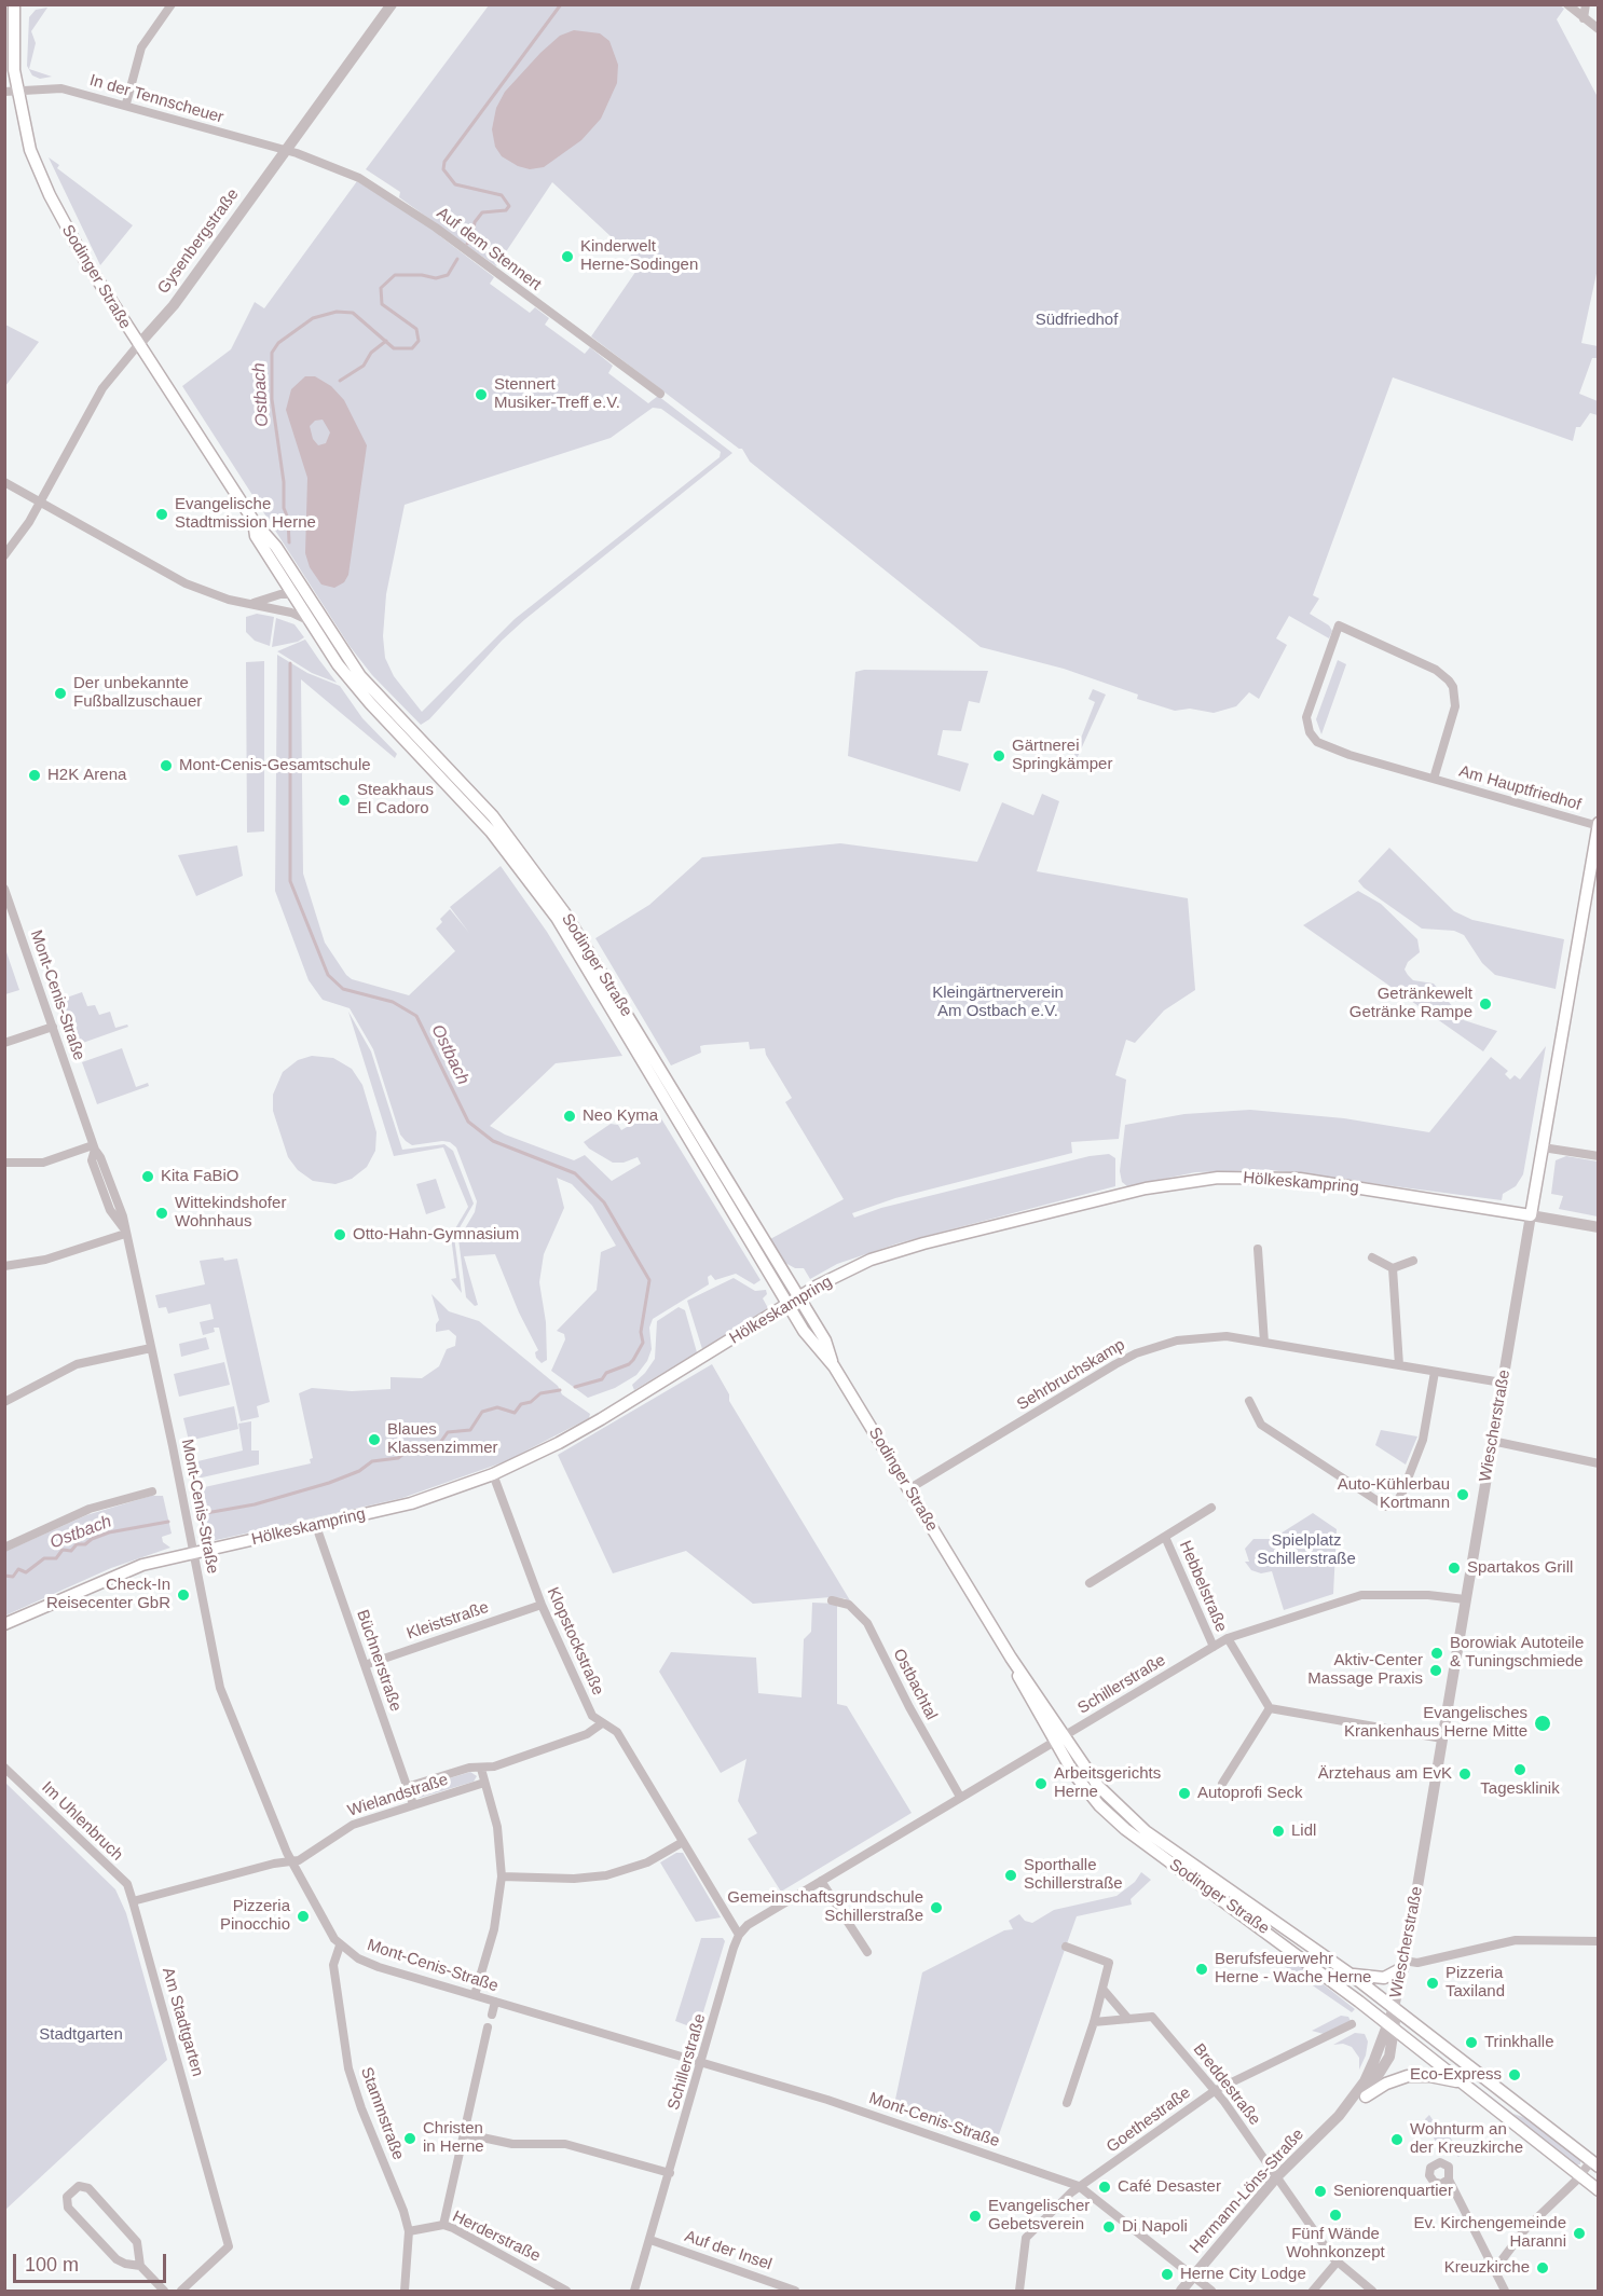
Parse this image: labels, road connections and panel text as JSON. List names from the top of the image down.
{
  "streets": {
    "main road": ["Sodinger Straße", "Hölkeskampring", "Wiescherstraße"],
    "street": [
      "In der Tennscheuer",
      "Gysenbergstraße",
      "Auf dem Stennert",
      "Am Hauptfriedhof",
      "Mont-Cenis-Straße",
      "Sehrbruchskamp",
      "Hebbelstraße",
      "Kleiststraße",
      "Klopstockstraße",
      "Büchnerstraße",
      "Ostbachtal",
      "Schillerstraße",
      "Wielandstraße",
      "Im Uhlenbruch",
      "Am Stadtgarten",
      "Breddestraße",
      "Stammstraße",
      "Goethestraße",
      "Hermann-Löns-Straße",
      "Herderstraße",
      "Auf der Insel"
    ]
  },
  "crossings": [
    ["In der Tennscheuer", "Gysenbergstraße"],
    ["In der Tennscheuer", "Auf dem Stennert"],
    ["In der Tennscheuer", "Sodinger Straße"],
    ["Gysenbergstraße", "Auf dem Stennert"],
    ["Gysenbergstraße", "Sodinger Straße"],
    ["Sodinger Straße", "Hölkeskampring"],
    ["Sodinger Straße", "Sehrbruchskamp"],
    ["Sodinger Straße", "Wiescherstraße"],
    ["Sodinger Straße", "Schillerstraße"],
    ["Sodinger Straße", "Hermann-Löns-Straße"],
    ["Am Hauptfriedhof", "Wiescherstraße"],
    ["Mont-Cenis-Straße", "Hölkeskampring"],
    ["Mont-Cenis-Straße", "Schillerstraße"],
    ["Mont-Cenis-Straße", "Wielandstraße"],
    ["Mont-Cenis-Straße", "Stammstraße"],
    ["Mont-Cenis-Straße", "Goethestraße"],
    ["Mont-Cenis-Straße", "Hermann-Löns-Straße"],
    ["Hölkeskampring", "Wiescherstraße"],
    ["Hölkeskampring", "Klopstockstraße"],
    ["Hölkeskampring", "Büchnerstraße"],
    ["Sehrbruchskamp", "Wiescherstraße"],
    ["Wiescherstraße", "Schillerstraße"],
    ["Wiescherstraße", "Hermann-Löns-Straße"],
    ["Hebbelstraße", "Schillerstraße"],
    ["Kleiststraße", "Klopstockstraße"],
    ["Kleiststraße", "Büchnerstraße"],
    ["Klopstockstraße", "Schillerstraße"],
    ["Klopstockstraße", "Wielandstraße"],
    ["Büchnerstraße", "Wielandstraße"],
    ["Ostbachtal", "Schillerstraße"],
    ["Schillerstraße", "Auf der Insel"],
    ["Im Uhlenbruch", "Am Stadtgarten"],
    ["Breddestraße", "Goethestraße"],
    ["Breddestraße", "Hermann-Löns-Straße"],
    ["Stammstraße", "Herderstraße"]
  ],
  "water": ["Ostbach"],
  "parks": [
    "Südfriedhof",
    "Kleingärtnerverein Am Ostbach e.V.",
    "Spielplatz Schillerstraße",
    "Stadtgarten"
  ],
  "places": [
    "Kinderwelt Herne-Sodingen",
    "Stennert Musiker-Treff e.V.",
    "Evangelische Stadtmission Herne",
    "Der unbekannte Fußballzuschauer",
    "Gärtnerei Springkämper",
    "Mont-Cenis-Gesamtschule",
    "H2K Arena",
    "Steakhaus El Cadoro",
    "Getränkewelt Getränke Rampe",
    "Neo Kyma",
    "Kita FaBiO",
    "Wittekindshofer Wohnhaus",
    "Otto-Hahn-Gymnasium",
    "Blaues Klassenzimmer",
    "Auto-Kühlerbau Kortmann",
    "Spartakos Grill",
    "Check-In Reisecenter GbR",
    "Borowiak Autoteile & Tuningschmiede",
    "Aktiv-Center Massage Praxis",
    "Evangelisches Krankenhaus Herne Mitte",
    "Tagesklinik",
    "Ärztehaus am EvK",
    "Arbeitsgerichts Herne",
    "Autoprofi Seck",
    "Lidl",
    "Sporthalle Schillerstraße",
    "Gemeinschaftsgrundschule Schillerstraße",
    "Pizzeria Pinocchio",
    "Berufsfeuerwehr Herne - Wache Herne",
    "Pizzeria Taxiland",
    "Trinkhalle",
    "Eco-Express",
    "Christen in Herne",
    "Wohnturm an der Kreuzkirche",
    "Café Desaster",
    "Seniorenquartier",
    "Fünf Wände Wohnkonzept",
    "Evangelischer Gebetsverein",
    "Di Napoli",
    "Ev. Kirchengemeinde Haranni",
    "Kreuzkirche",
    "Herne City Lodge"
  ],
  "scale_bar": "100 m"
}
